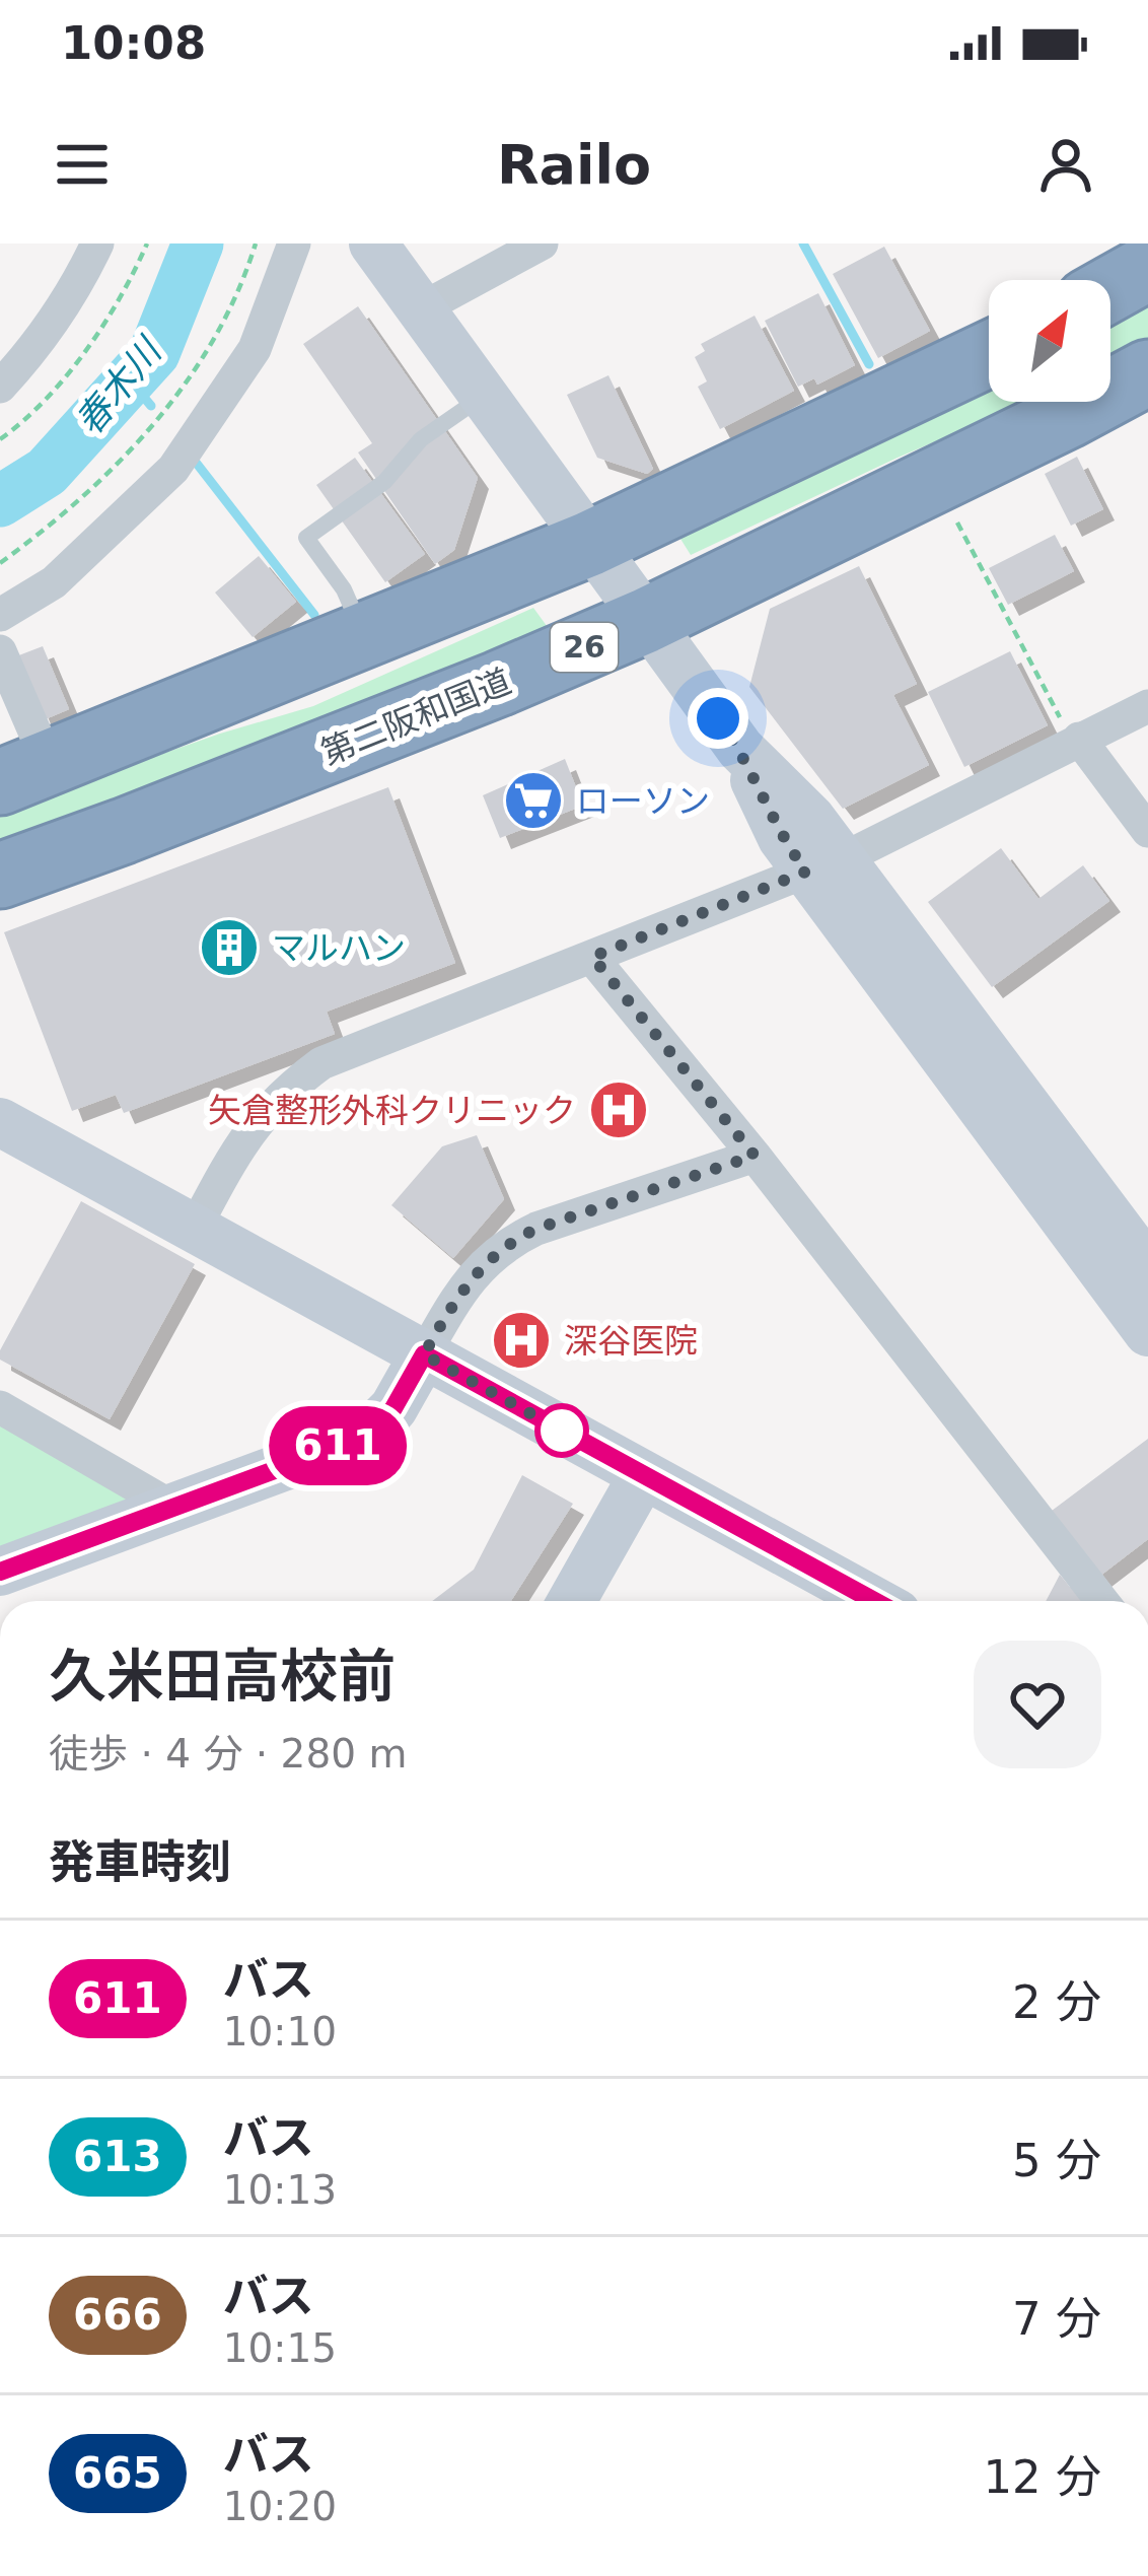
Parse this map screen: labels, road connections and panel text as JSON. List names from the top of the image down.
{
  "streets": {
    "highway": ["26", "第二阪和国道"]
  },
  "water": ["春木川"],
  "places": {
    "supermarket": ["ローソン"],
    "building": ["マルハン"],
    "hospital": ["矢倉整形外科クリニック", "深谷医院"]
  },
  "lines": ["bus line 611"],
  "north": "top right",
  "page": {
    "status": "10:08",
    "header": "Railo",
    "on_map": "611",
    "heading": [
      ["久米田高校前", "徒歩 · 4 分 · 280 m"],
      "発車時刻"
    ],
    "list": [
      {
        "mark": "611",
        "name": "バス",
        "note": "10:10",
        "value": "2 分"
      },
      {
        "mark": "613",
        "name": "バス",
        "note": "10:13",
        "value": "5 分"
      },
      {
        "mark": "666",
        "name": "バス",
        "note": "10:15",
        "value": "7 分"
      },
      {
        "mark": "665",
        "name": "バス",
        "note": "10:20",
        "value": "12 分"
      }
    ]
  }
}
